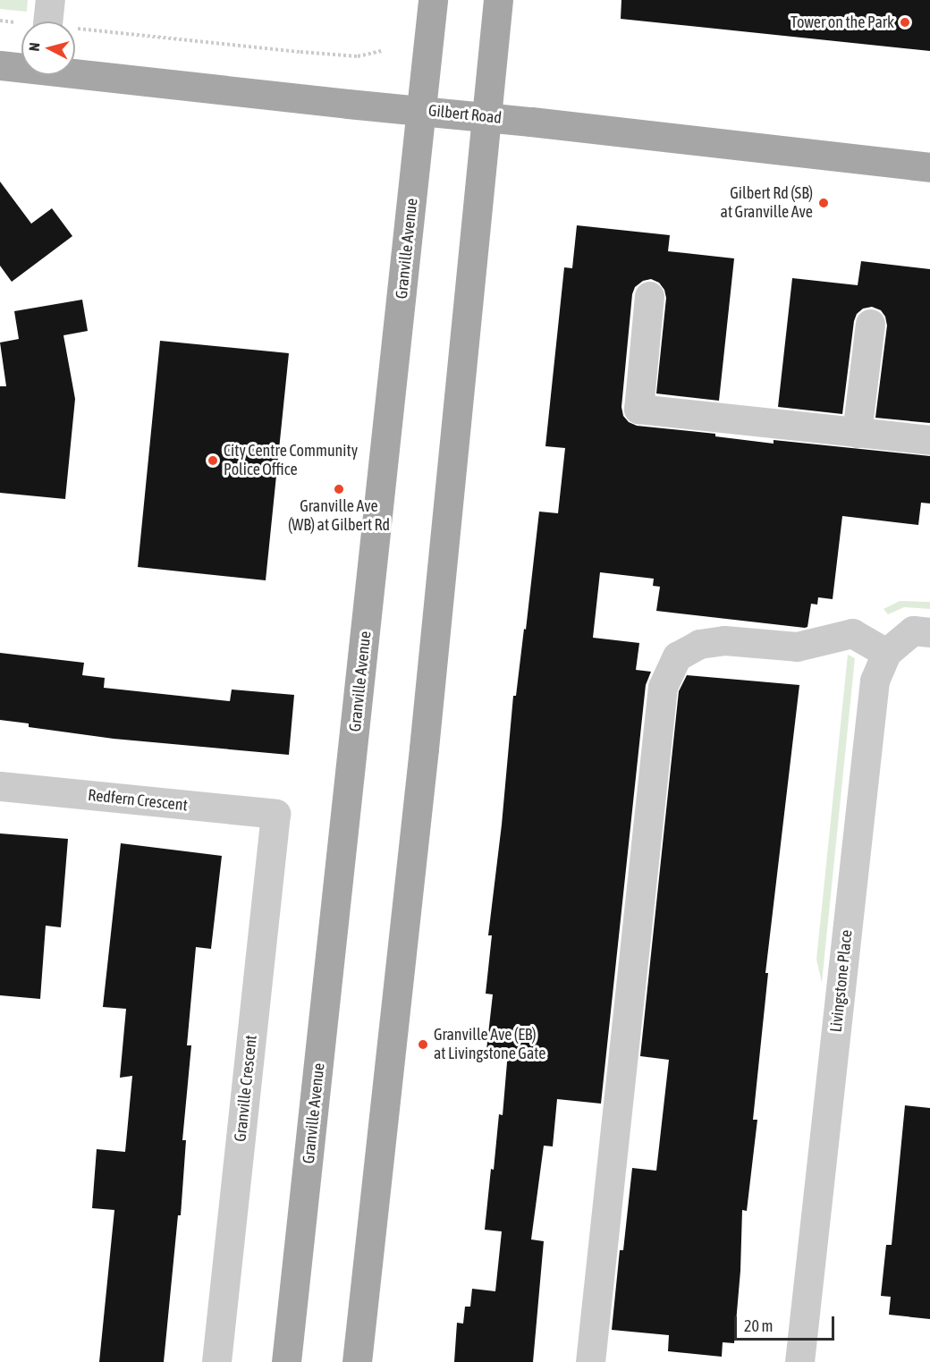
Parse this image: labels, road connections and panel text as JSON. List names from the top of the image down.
{
  "streets": {
    "main road": ["Gilbert Road", "Granville Avenue"],
    "street": ["Redfern Crescent", "Livingstone Place", "Granville Crescent"]
  },
  "crossings": [
    ["Gilbert Road", "Granville Avenue"],
    ["Redfern Crescent", "Granville Crescent"]
  ],
  "places": [
    "Tower on the Park",
    "Gilbert Rd (SB) at Granville Ave",
    "City Centre Community Police Office",
    "Granville Ave (WB) at Gilbert Rd",
    "Granville Ave (EB) at Livingstone Gate"
  ],
  "scale_bar": "20 m",
  "north": "left"
}
